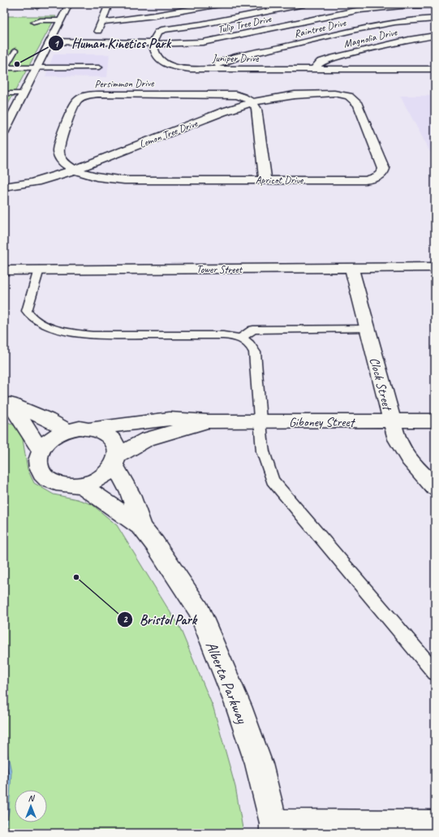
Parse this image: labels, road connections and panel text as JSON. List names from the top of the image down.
{
  "streets": {
    "street": [
      "Tulip Tree Drive",
      "Raintree Drive",
      "Magnolia Drive",
      "Juniper Drive",
      "Persimmon Drive",
      "Lemon Tree Drive",
      "Apricot Drive",
      "Tower Street",
      "Clock Street",
      "Giboney Street",
      "Alberta Parkway"
    ]
  },
  "crossings": [
    ["Tulip Tree Drive", "Juniper Drive"],
    ["Raintree Drive", "Juniper Drive"],
    ["Magnolia Drive", "Juniper Drive"],
    ["Persimmon Drive", "Lemon Tree Drive"],
    ["Persimmon Drive", "Apricot Drive"],
    ["Lemon Tree Drive", "Apricot Drive"],
    ["Tower Street", "Clock Street"],
    ["Clock Street", "Giboney Street"],
    ["Giboney Street", "Alberta Parkway"]
  ],
  "places": ["Human Kinetics Park", "Bristol Park"],
  "north": "top"
}
